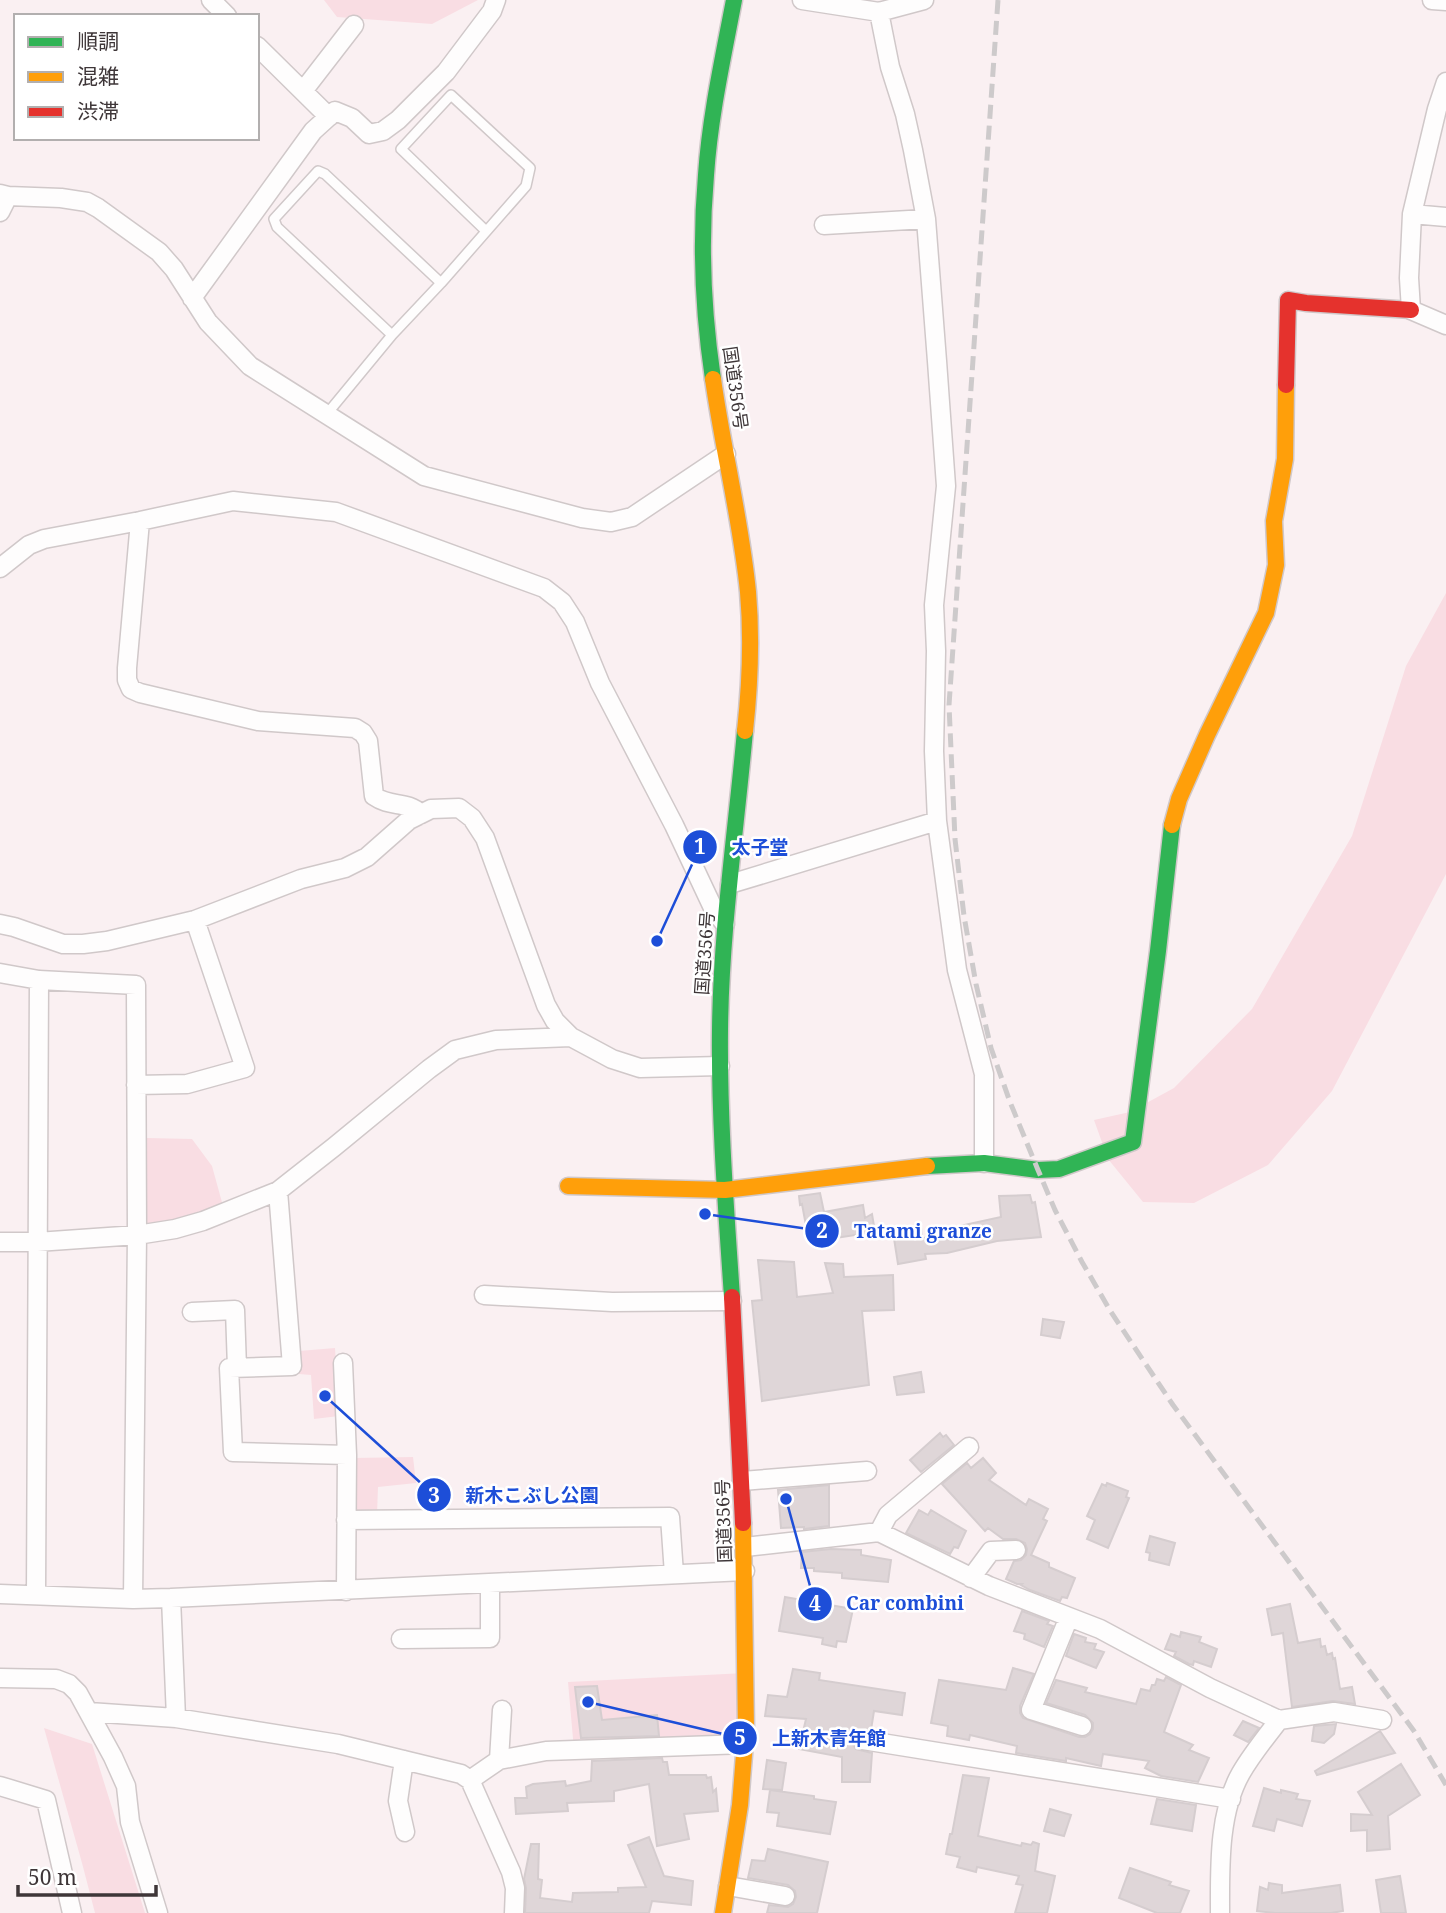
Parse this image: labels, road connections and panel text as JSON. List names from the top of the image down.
{
  "streets": {
    "main road": ["国道356号"]
  },
  "places": [
    "太子堂",
    "Tatami granze",
    "新木こぶし公園",
    "Car combini",
    "上新木青年館"
  ],
  "legend": ["順調", "混雑", "渋滞"],
  "scale_bar": "50 m"
}
